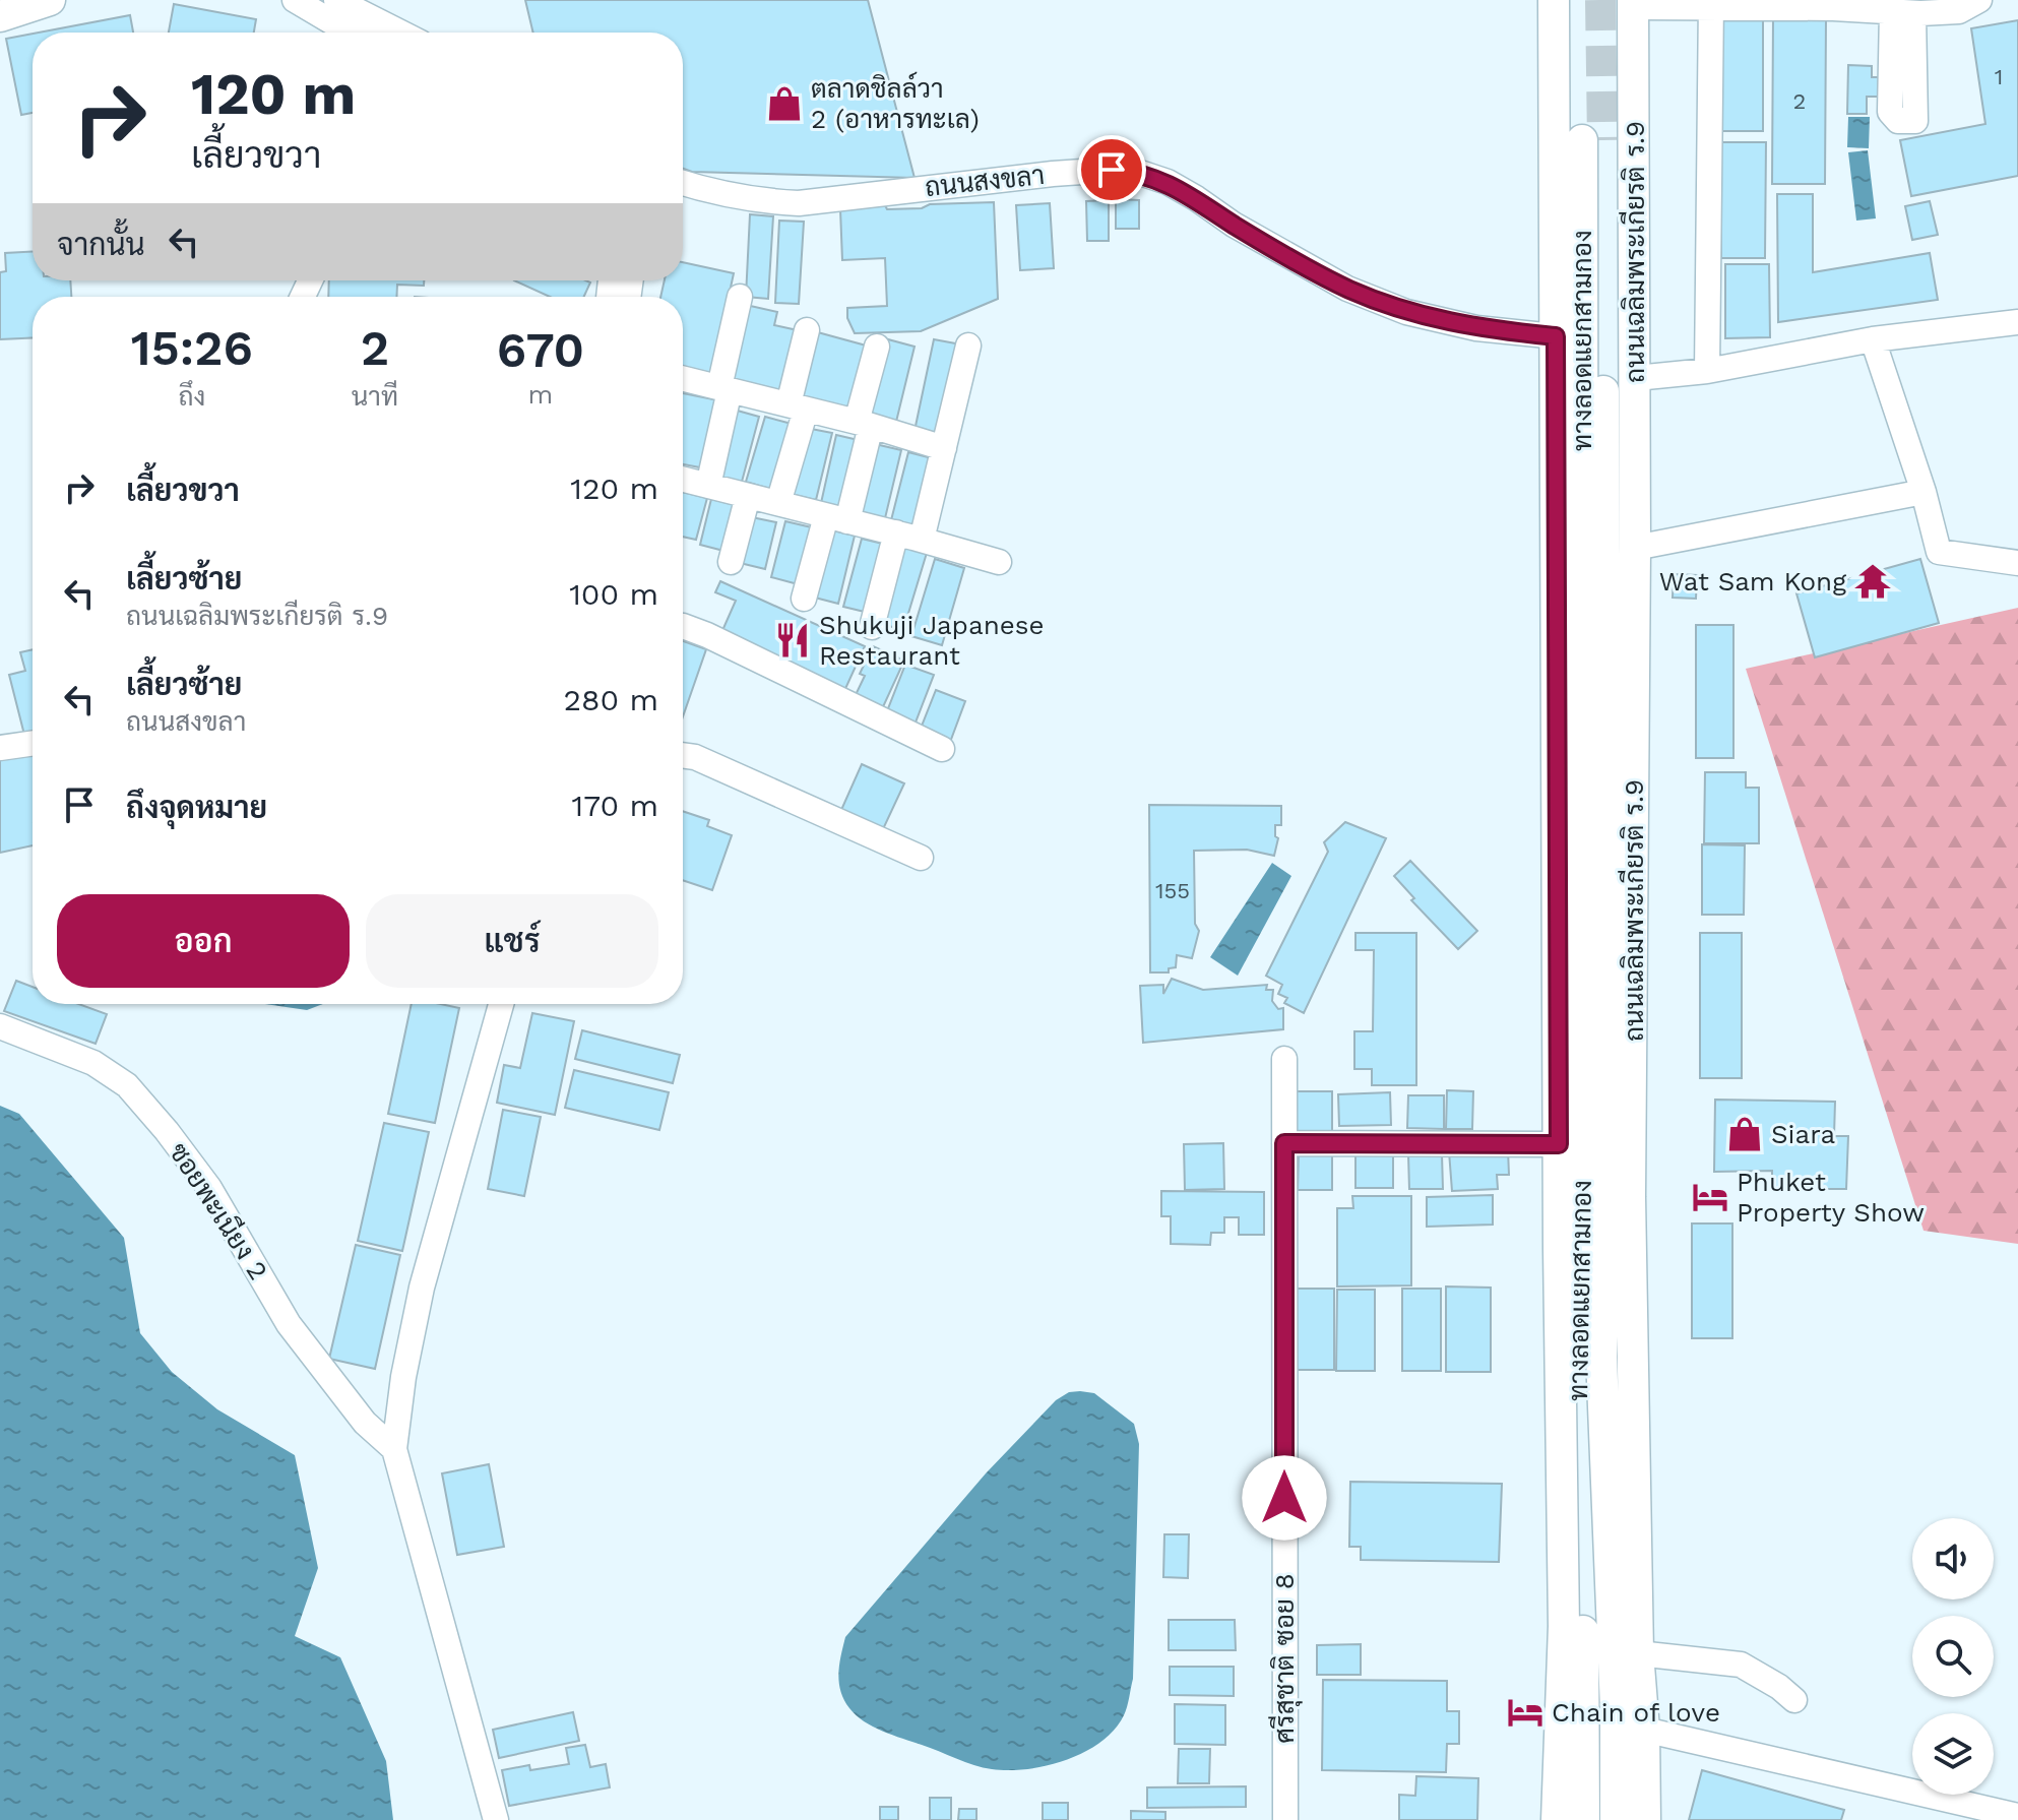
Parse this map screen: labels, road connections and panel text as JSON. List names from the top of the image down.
{
  "streets": {
    "main road": ["ถนนเฉลิมพระเกียรติ ร.9", "ทางลอดแยกสามกอง"],
    "street": ["ถนนสงขลา", "ซอยพะเนียง 2", "ศรีสุชาติ ซอย 8"]
  },
  "places": {
    "shop": ["ตลาดชิลล์วา 2 (อาหารทะเล)", "Siara"],
    "temple": ["Wat Sam Kong"],
    "restaurant": ["Shukuji Japanese Restaurant"],
    "hotel": ["Phuket Property Show", "Chain of love"]
  },
  "house_numbers": ["1", "2", "155"],
  "page": {
    "turn": ["120 m", "เลี้ยวขวา"],
    "then": "จากนั้น",
    "eta": [
      "15:26",
      "ถึง",
      "2",
      "นาที",
      "670",
      "m"
    ],
    "list": [
      {
        "name": "เลี้ยวขวา",
        "value": "120 m"
      },
      {
        "name": "เลี้ยวซ้าย",
        "note": "ถนนเฉลิมพระเกียรติ ร.9",
        "value": "100 m"
      },
      {
        "name": "เลี้ยวซ้าย",
        "note": "ถนนสงขลา",
        "value": "280 m"
      },
      {
        "name": "ถึงจุดหมาย",
        "value": "170 m"
      }
    ],
    "buttons": ["ออก", "แชร์"]
  }
}
